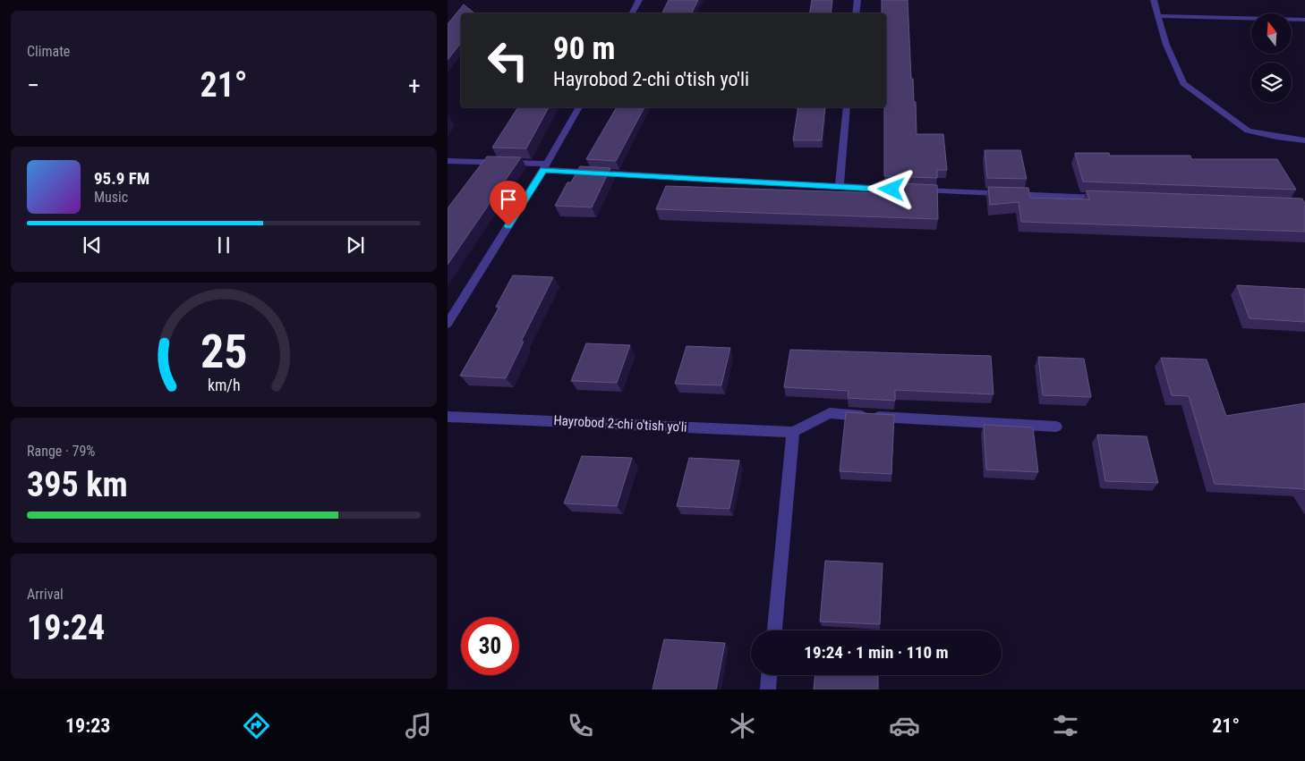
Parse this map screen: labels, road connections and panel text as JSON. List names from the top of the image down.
{
  "streets": {
    "street": ["Hayrobod 2-chi o'tish yo'li"]
  },
  "north": "top",
  "page": {
    "tile": [
      "Climate",
      ["Range · 79%", "395 km"],
      ["Arrival", "19:24"]
    ],
    "turn": ["90 m", "Hayrobod 2-chi o'tish yo'li"],
    "heat": ["−", "21°", "+"],
    "song": ["95.9 FM", "Music"],
    "limit": "30",
    "trip": "19:24 · 1 min · 110 m",
    "tabs": ["19:23", "21°"],
    "gauge": ["25", "km/h"]
  }
}
